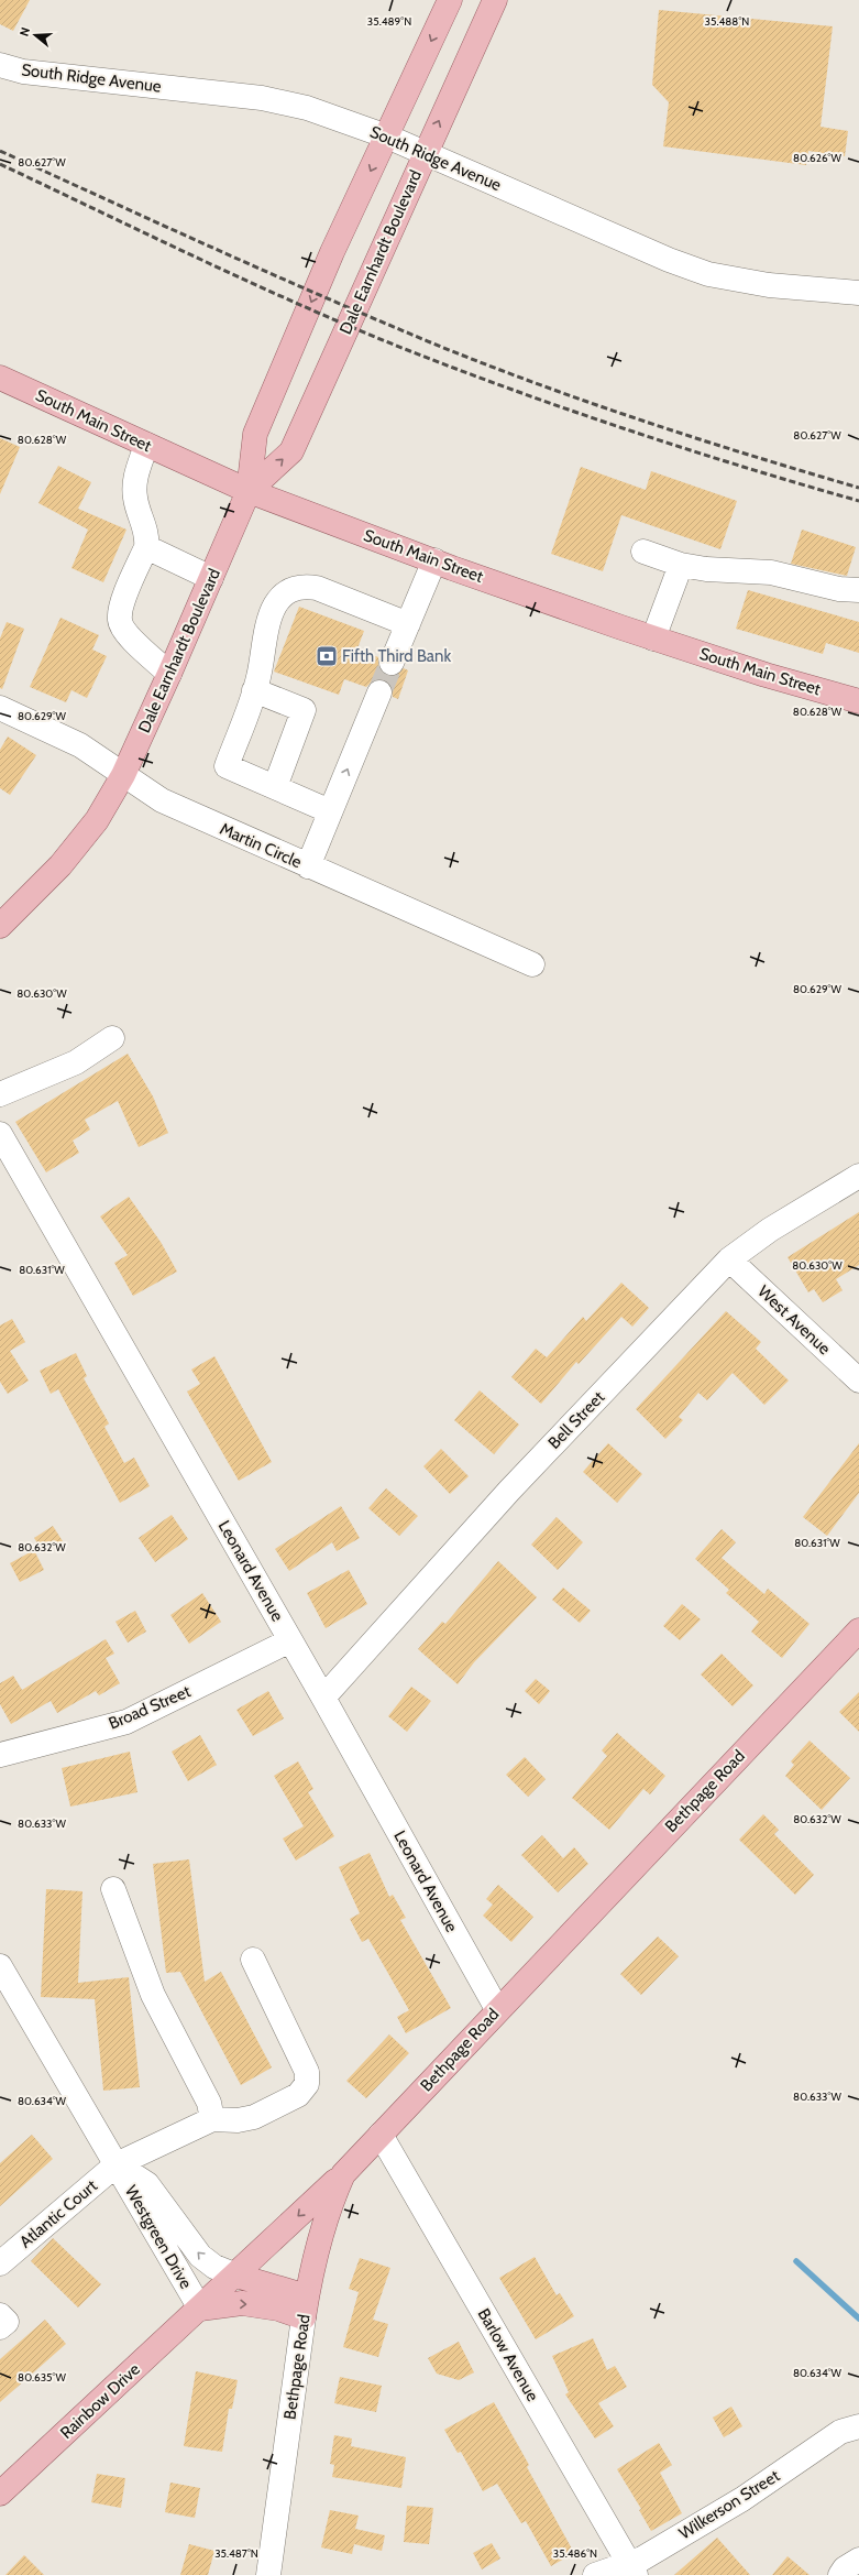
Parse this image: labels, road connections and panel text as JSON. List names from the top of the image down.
{
  "streets": {
    "main road": [
      "Dale Earnhardt Boulevard",
      "South Main Street",
      "Bethpage Road",
      "Rainbow Drive"
    ],
    "street": [
      "South Ridge Avenue",
      "Martin Circle",
      "West Avenue",
      "Bell Street",
      "Leonard Avenue",
      "Broad Street",
      "Atlantic Court",
      "Westgreen Drive",
      "Barlow Avenue",
      "Wilkerson Street"
    ]
  },
  "crossings": [
    ["South Ridge Avenue", "Dale Earnhardt Boulevard"],
    ["Dale Earnhardt Boulevard", "South Main Street"],
    ["Dale Earnhardt Boulevard", "Martin Circle"],
    ["West Avenue", "Bell Street"],
    ["Bell Street", "Leonard Avenue"],
    ["Leonard Avenue", "Broad Street"],
    ["Leonard Avenue", "Bethpage Road"],
    ["Bethpage Road", "Barlow Avenue"],
    ["Bethpage Road", "Rainbow Drive"],
    ["Atlantic Court", "Westgreen Drive"],
    ["Westgreen Drive", "Rainbow Drive"],
    ["Barlow Avenue", "Wilkerson Street"]
  ],
  "places": {
    "bank": ["Fifth Third Bank"]
  },
  "north": "left",
  "coordinates": [
    "35.489°N",
    "35.488°N",
    "80.626°W",
    "80.627°W",
    "80.628°W",
    "80.629°W",
    "80.630°W",
    "80.631°W",
    "80.632°W",
    "80.633°W",
    "80.634°W",
    "80.635°W",
    "35.487°N",
    "35.486°N"
  ]
}
